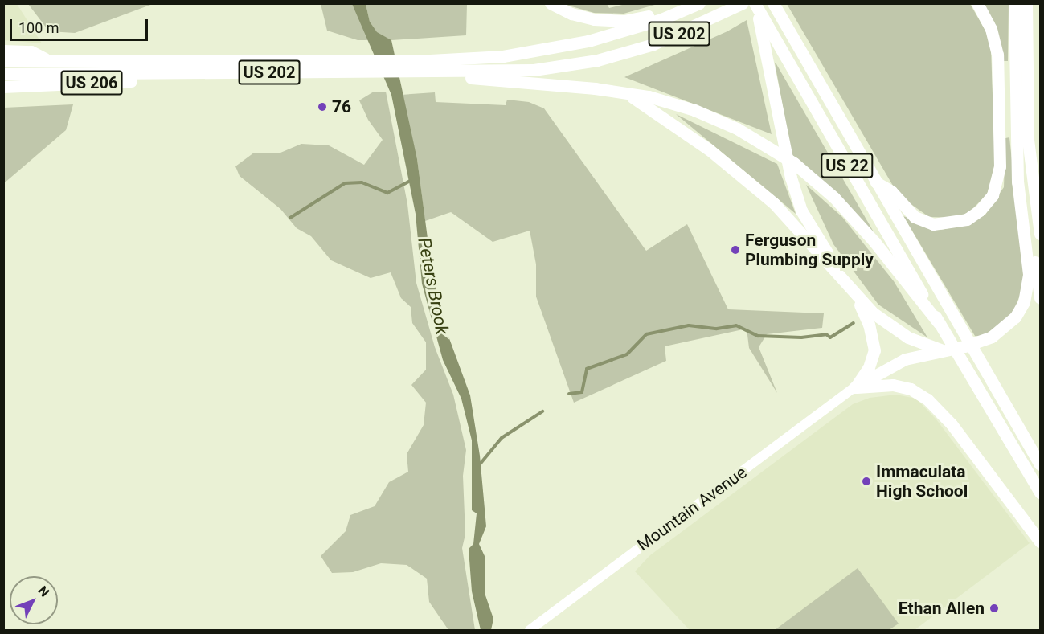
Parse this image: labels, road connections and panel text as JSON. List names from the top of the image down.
{
  "streets": {
    "highway": ["US 202", "US 206", "US 22"],
    "street": ["Mountain Avenue"]
  },
  "crossings": [
    ["US 202", "US 206"]
  ],
  "water": ["Peters Brook"],
  "places": [
    "76",
    "Ferguson Plumbing Supply",
    "Immaculata High School",
    "Ethan Allen"
  ],
  "scale_bar": "100 m",
  "north": "top right"
}
